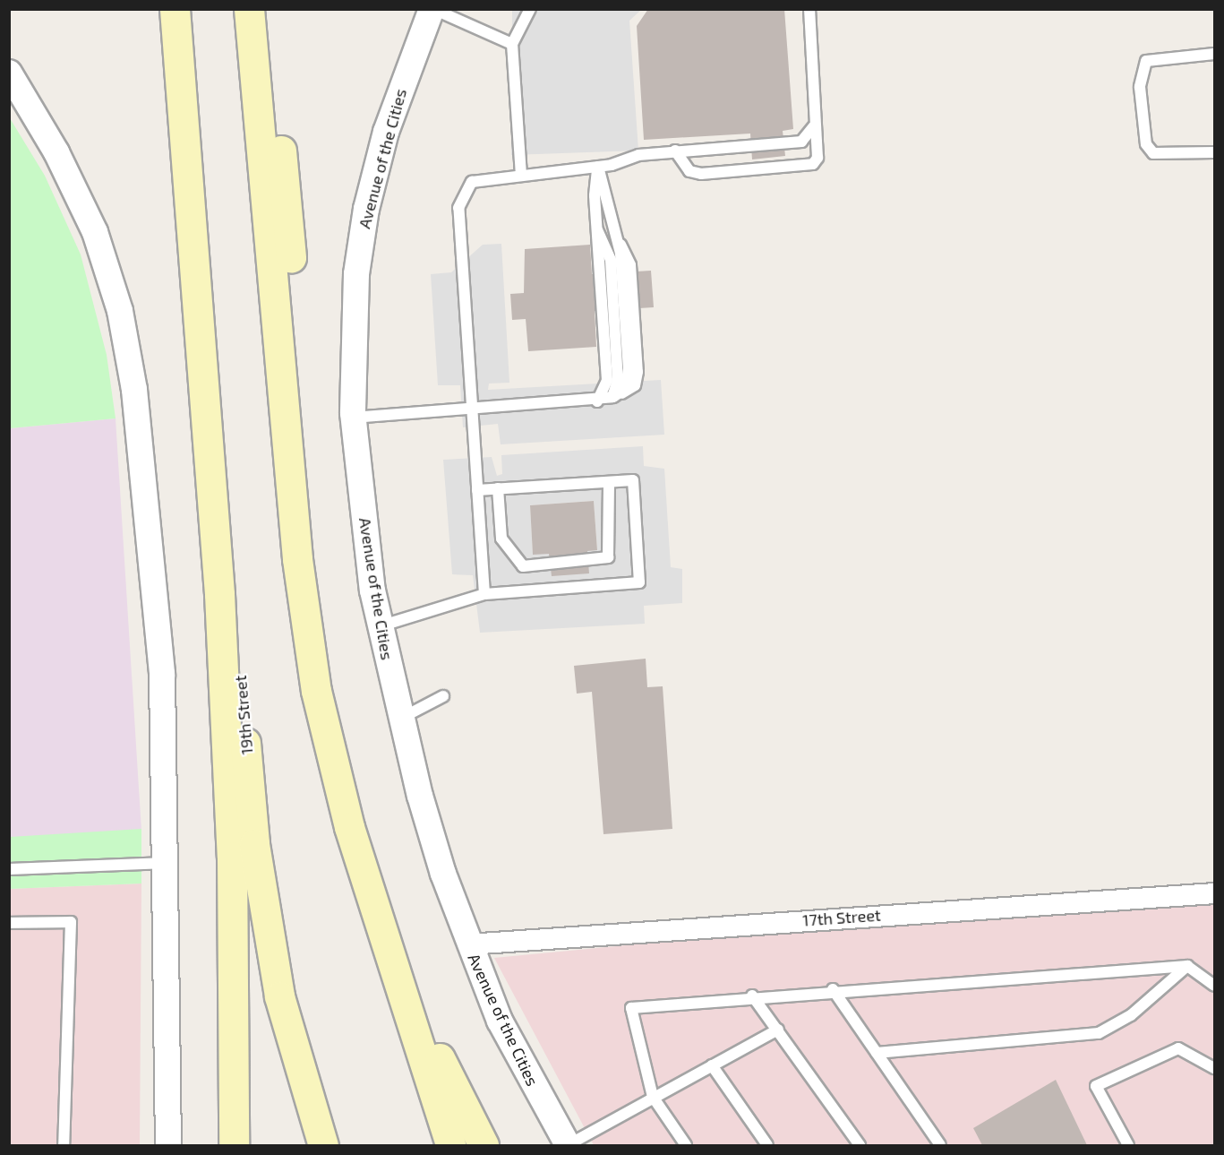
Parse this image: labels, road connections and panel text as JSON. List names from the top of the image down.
{
  "streets": {
    "main road": ["19th Street"],
    "street": ["Avenue of the Cities", "17th Street"]
  },
  "crossings": [
    ["Avenue of the Cities", "17th Street"]
  ]
}
